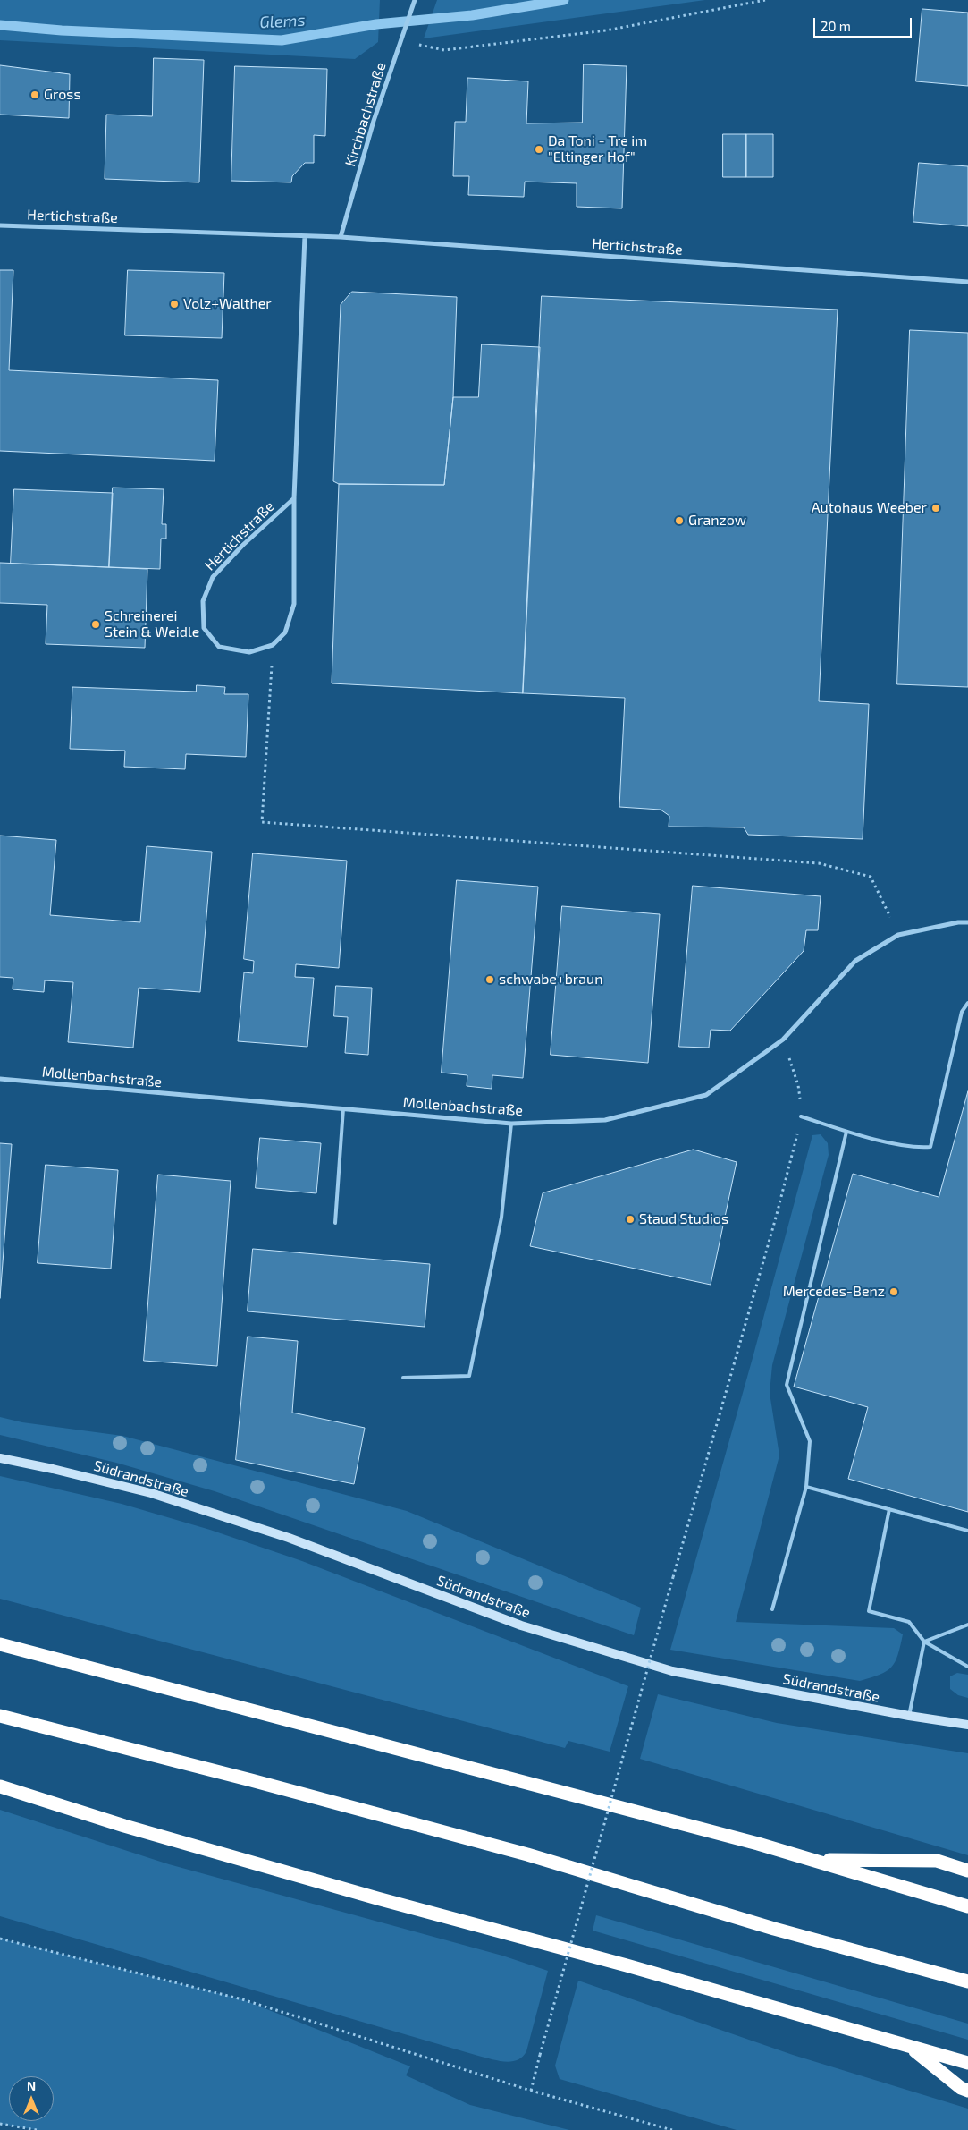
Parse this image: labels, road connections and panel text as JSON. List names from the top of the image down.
{
  "streets": {
    "main road": ["Südrandstraße"],
    "street": ["Kirchbachstraße", "Hertichstraße", "Mollenbachstraße"]
  },
  "crossings": [
    ["Kirchbachstraße", "Hertichstraße"]
  ],
  "water": ["Glems"],
  "places": [
    "Gross",
    "Da Toni - Tre im \"Eltinger Hof\"",
    "Volz+Walther",
    "Autohaus Weeber",
    "Granzow",
    "Schreinerei Stein & Weidle",
    "schwabe+braun",
    "Staud Studios",
    "Mercedes-Benz"
  ],
  "scale_bar": "20 m",
  "north": "top"
}
